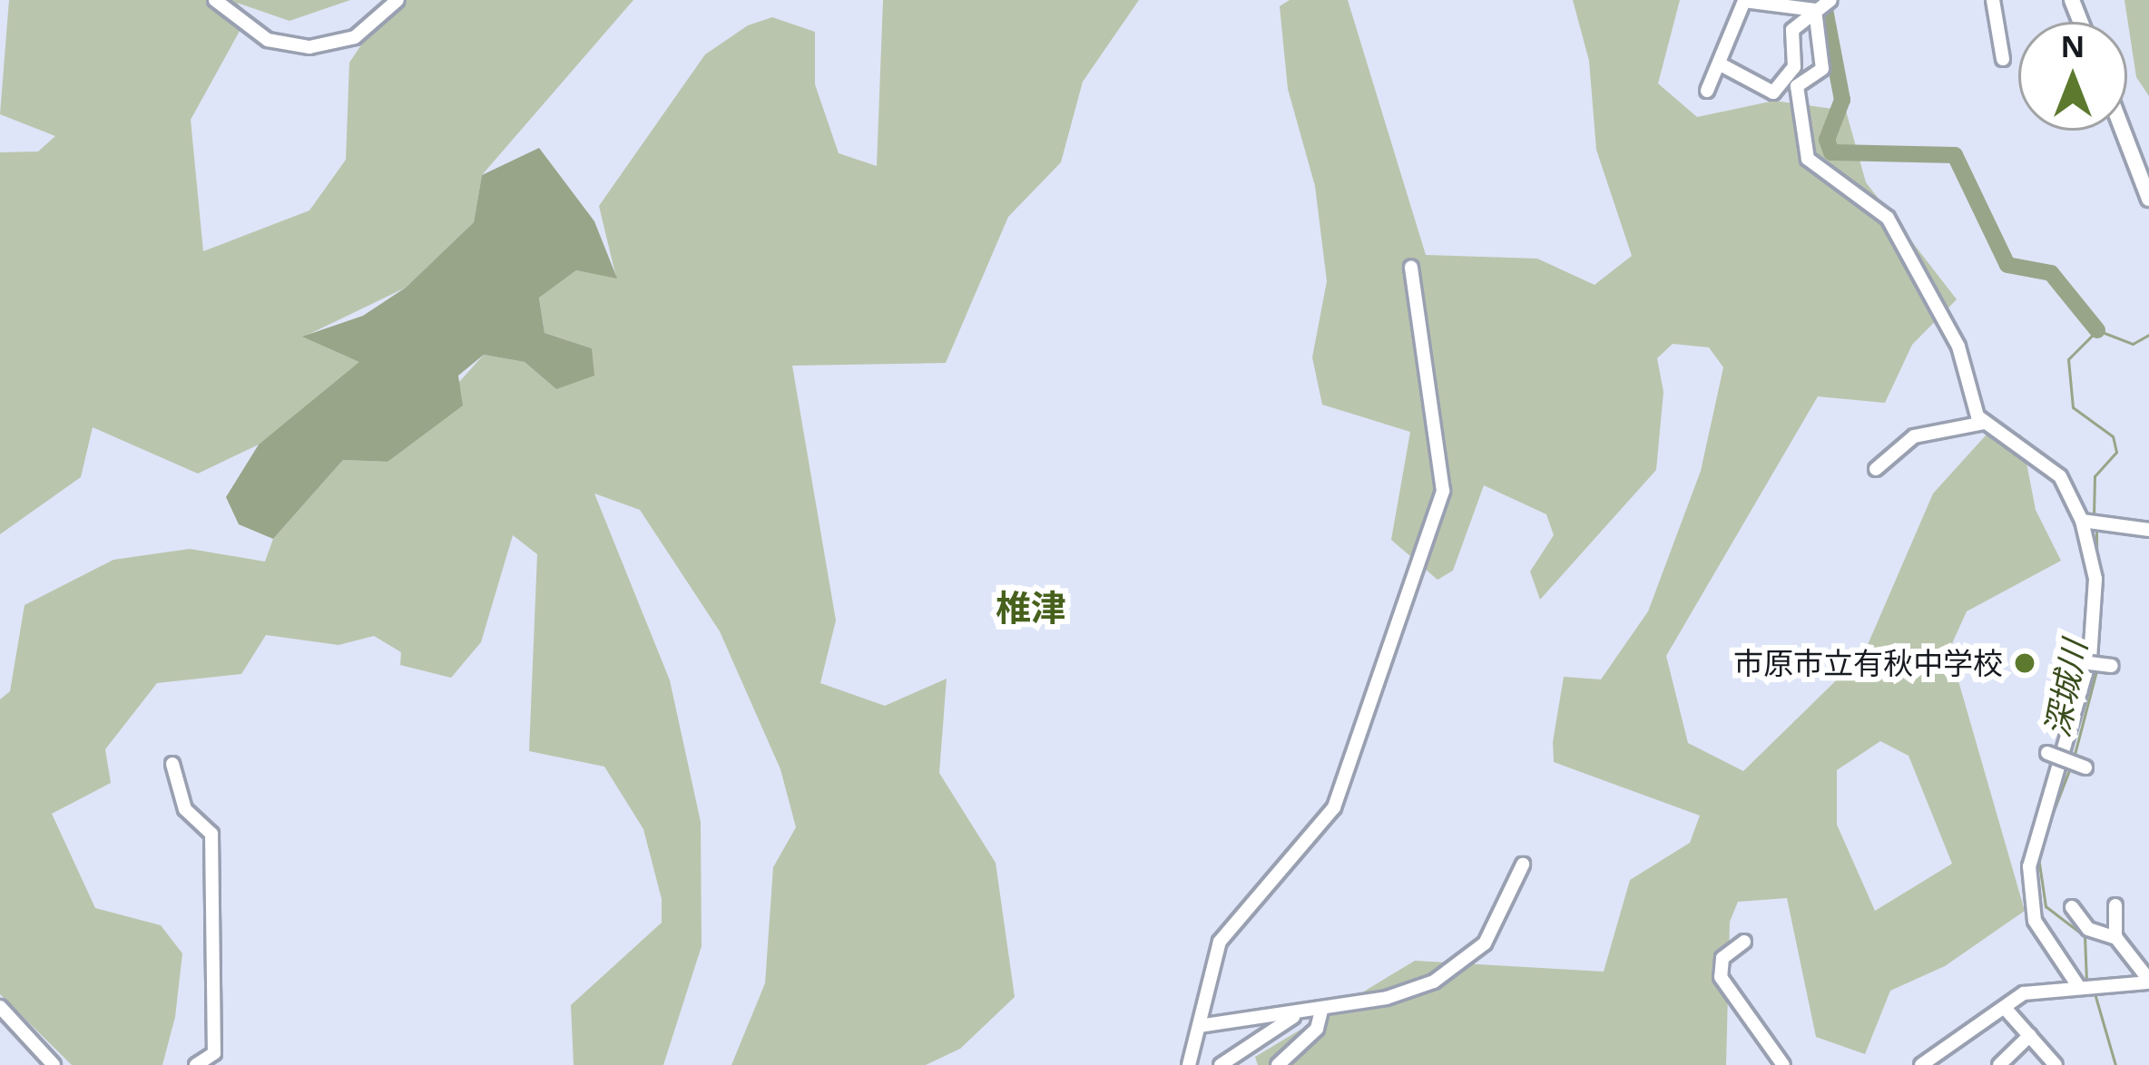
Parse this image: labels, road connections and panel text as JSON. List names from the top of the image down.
{
  "districts": ["椎津"],
  "water": ["深城川"],
  "places": ["市原市立有秋中学校"],
  "north": "top"
}
